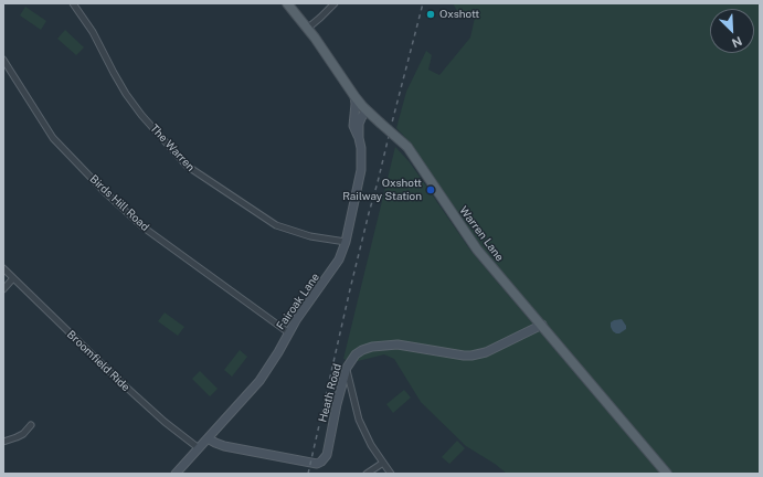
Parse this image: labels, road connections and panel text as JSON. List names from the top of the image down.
{
  "streets": {
    "main road": ["Warren Lane", "Fairoak Lane", "Heath Road"],
    "street": ["The Warren", "Birds Hill Road", "Broomfield Ride"]
  },
  "crossings": [
    ["The Warren", "Fairoak Lane"],
    ["Birds Hill Road", "Fairoak Lane"],
    ["Warren Lane", "Fairoak Lane"],
    ["Warren Lane", "Heath Road"],
    ["Fairoak Lane", "Broomfield Ride"],
    ["Fairoak Lane", "Heath Road"]
  ],
  "places": ["Oxshott", "Oxshott Railway Station"],
  "north": "bottom right"
}
